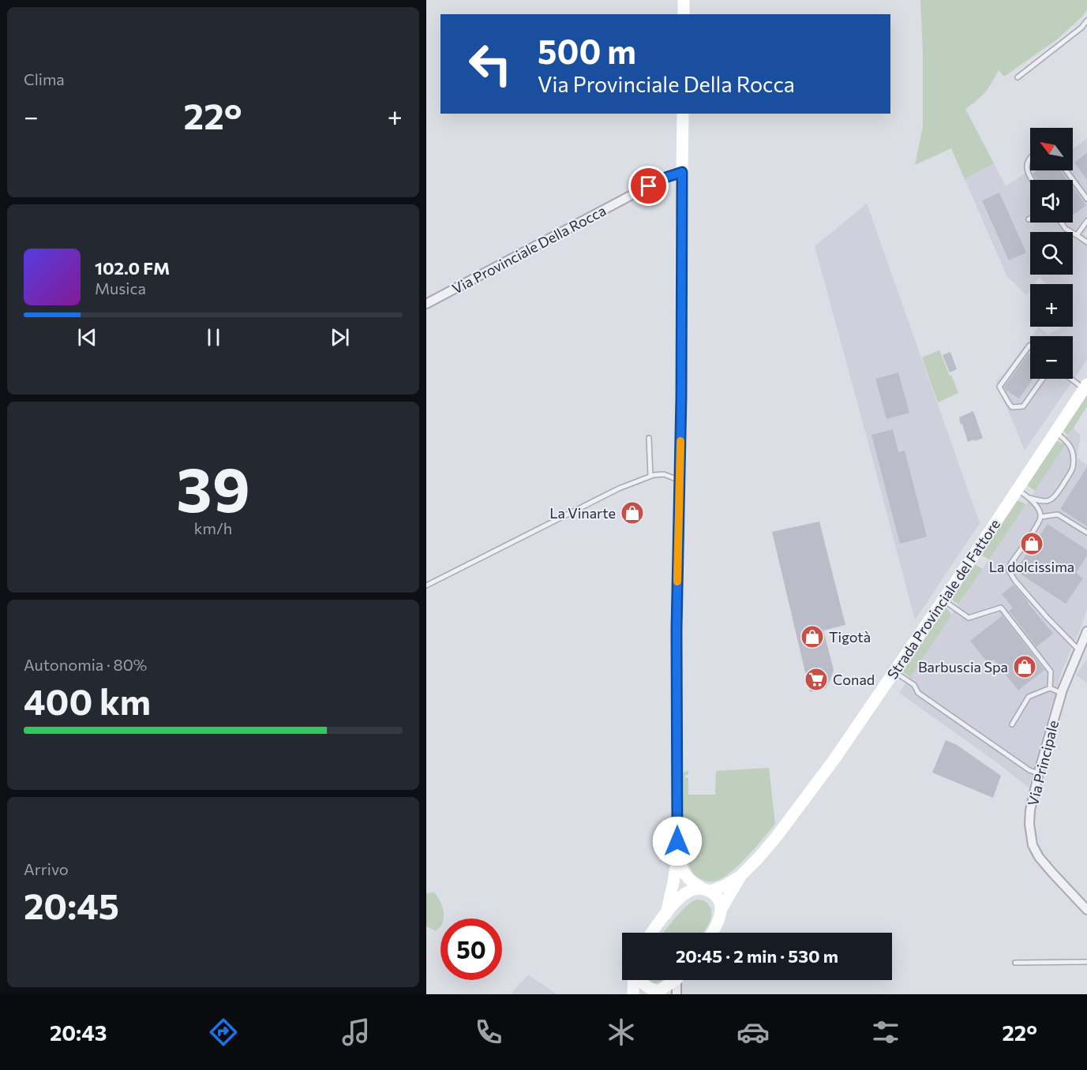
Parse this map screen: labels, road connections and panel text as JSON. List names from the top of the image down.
{
  "streets": {
    "main road": ["Strada Provinciale del Fattore"],
    "street": ["Via Provinciale Della Rocca", "Via Principale"]
  },
  "places": {
    "shop": [
      "La Vinarte",
      "La dolcissima",
      "Tigotà",
      "Barbuscia Spa"
    ],
    "supermarket": ["Conad"]
  },
  "north": "top left",
  "page": {
    "tile": [
      "Clima",
      ["39", "km/h"],
      ["Autonomia · 80%", "400 km"],
      ["Arrivo", "20:45"]
    ],
    "turn": ["500 m", "Via Provinciale Della Rocca"],
    "heat": ["−", "22°", "+"],
    "map_buttons": ["+", "−"],
    "song": ["102.0 FM", "Musica"],
    "limit": "50",
    "trip": "20:45 · 2 min · 530 m",
    "tabs": ["20:43", "22°"]
  }
}
